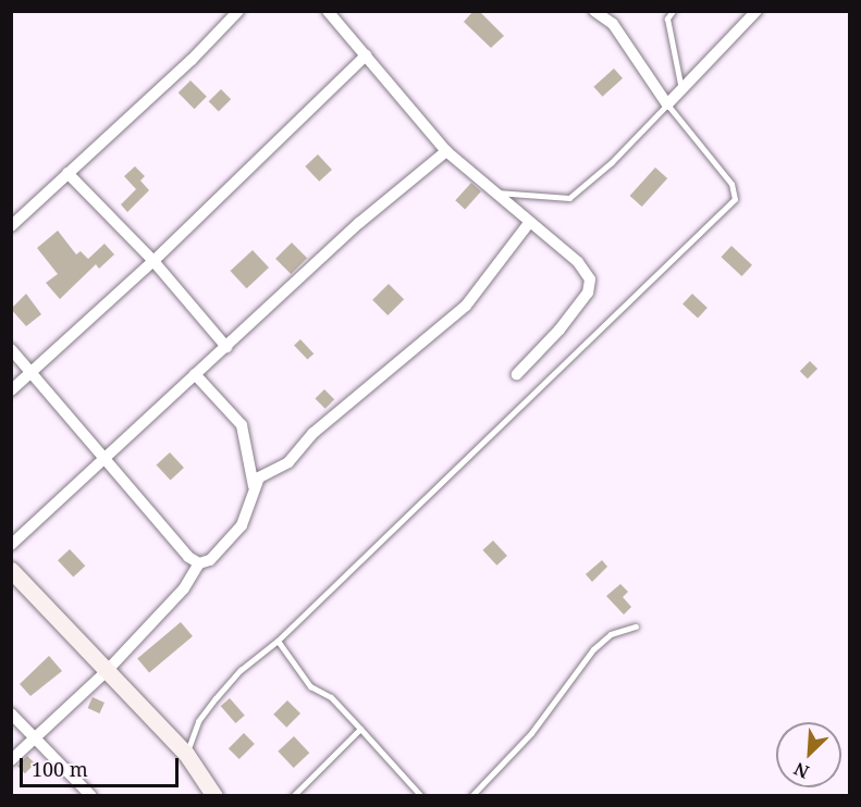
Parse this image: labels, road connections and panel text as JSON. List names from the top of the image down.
{
  "scale_bar": "100 m",
  "north": "bottom left"
}
